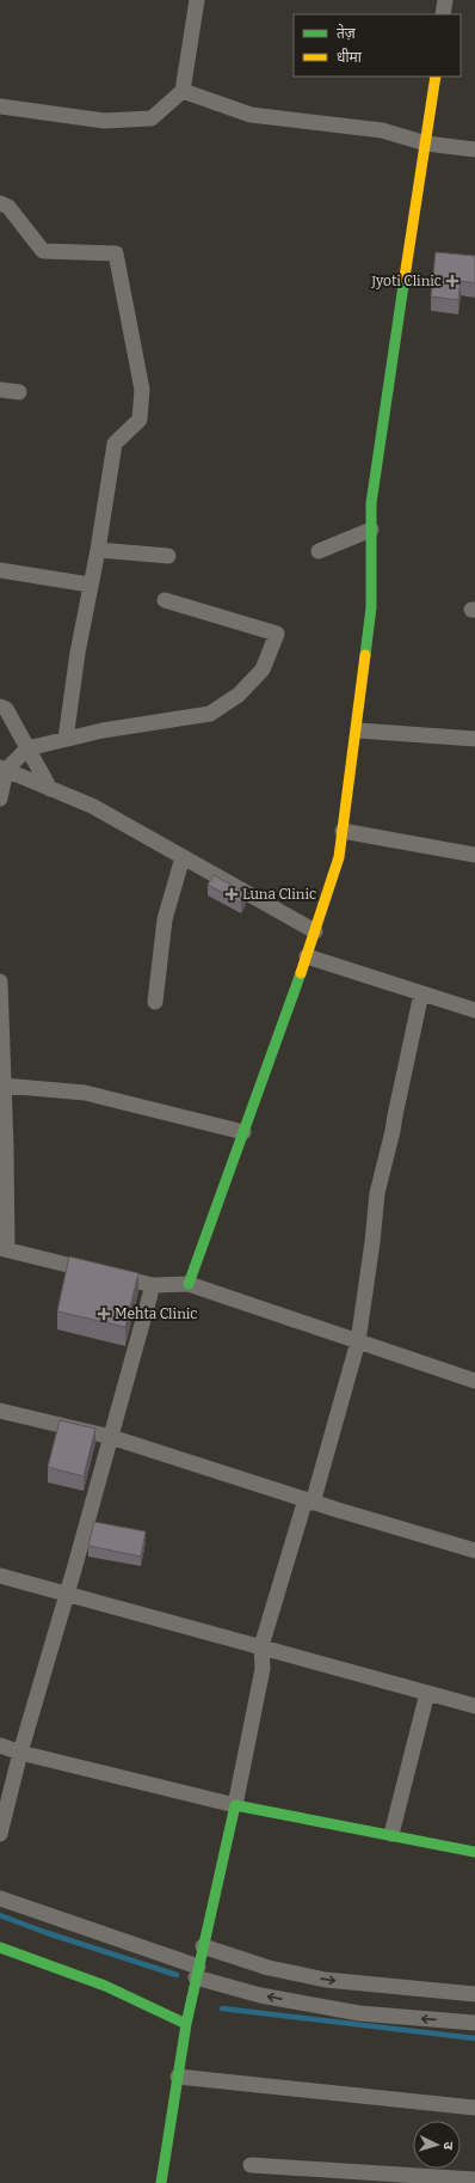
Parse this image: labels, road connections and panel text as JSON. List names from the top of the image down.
{
  "places": {
    "health": ["Jyoti Clinic", "Luna Clinic", "Mehta Clinic"]
  },
  "legend": ["तेज़", "धीमा"],
  "north": "right"
}
